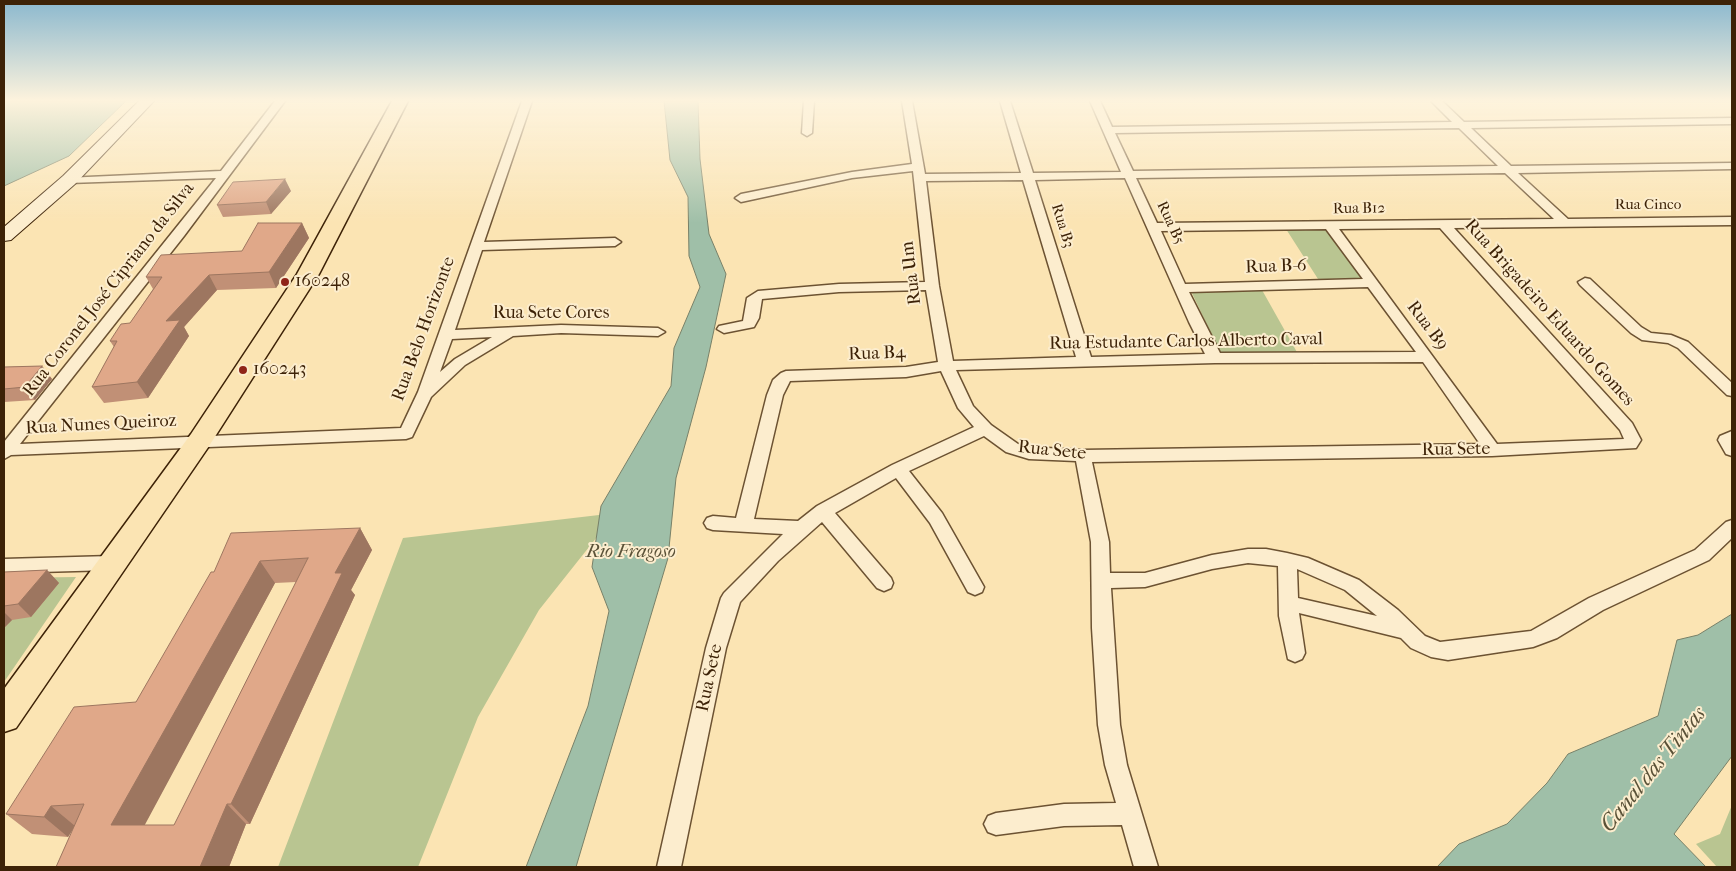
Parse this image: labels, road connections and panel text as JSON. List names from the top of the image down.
{
  "streets": {
    "street": [
      "Rua Cinco",
      "Rua B12",
      "Rua B5",
      "Rua B3",
      "Rua B-6",
      "Rua Um",
      "Rua Coronel José Cipriano da Silva",
      "Rua Brigadeiro Eduardo Gomes",
      "Rua Sete Cores",
      "Rua B9",
      "Rua Belo Horizonte",
      "Rua Estudante Carlos Alberto Caval",
      "Rua B4",
      "Rua Nunes Queiroz",
      "Rua Sete"
    ]
  },
  "crossings": [
    ["Rua Cinco", "Rua B12"],
    ["Rua B12", "Rua B5"],
    ["Rua B12", "Rua Brigadeiro Eduardo Gomes"],
    ["Rua B12", "Rua B9"],
    ["Rua B5", "Rua B-6"],
    ["Rua B5", "Rua Estudante Carlos Alberto Caval"],
    ["Rua B3", "Rua Estudante Carlos Alberto Caval"],
    ["Rua B-6", "Rua B9"],
    ["Rua Um", "Rua Estudante Carlos Alberto Caval"],
    ["Rua Um", "Rua B4"],
    ["Rua Um", "Rua Sete"],
    ["Rua Coronel José Cipriano da Silva", "Rua Nunes Queiroz"],
    ["Rua Brigadeiro Eduardo Gomes", "Rua Sete"],
    ["Rua Sete Cores", "Rua Belo Horizonte"],
    ["Rua B9", "Rua Estudante Carlos Alberto Caval"],
    ["Rua B9", "Rua Sete"],
    ["Rua Belo Horizonte", "Rua Nunes Queiroz"],
    ["Rua Estudante Carlos Alberto Caval", "Rua B4"]
  ],
  "water": ["Rio Fragoso", "Canal das Tintas"],
  "places": ["160248", "160243"]
}
